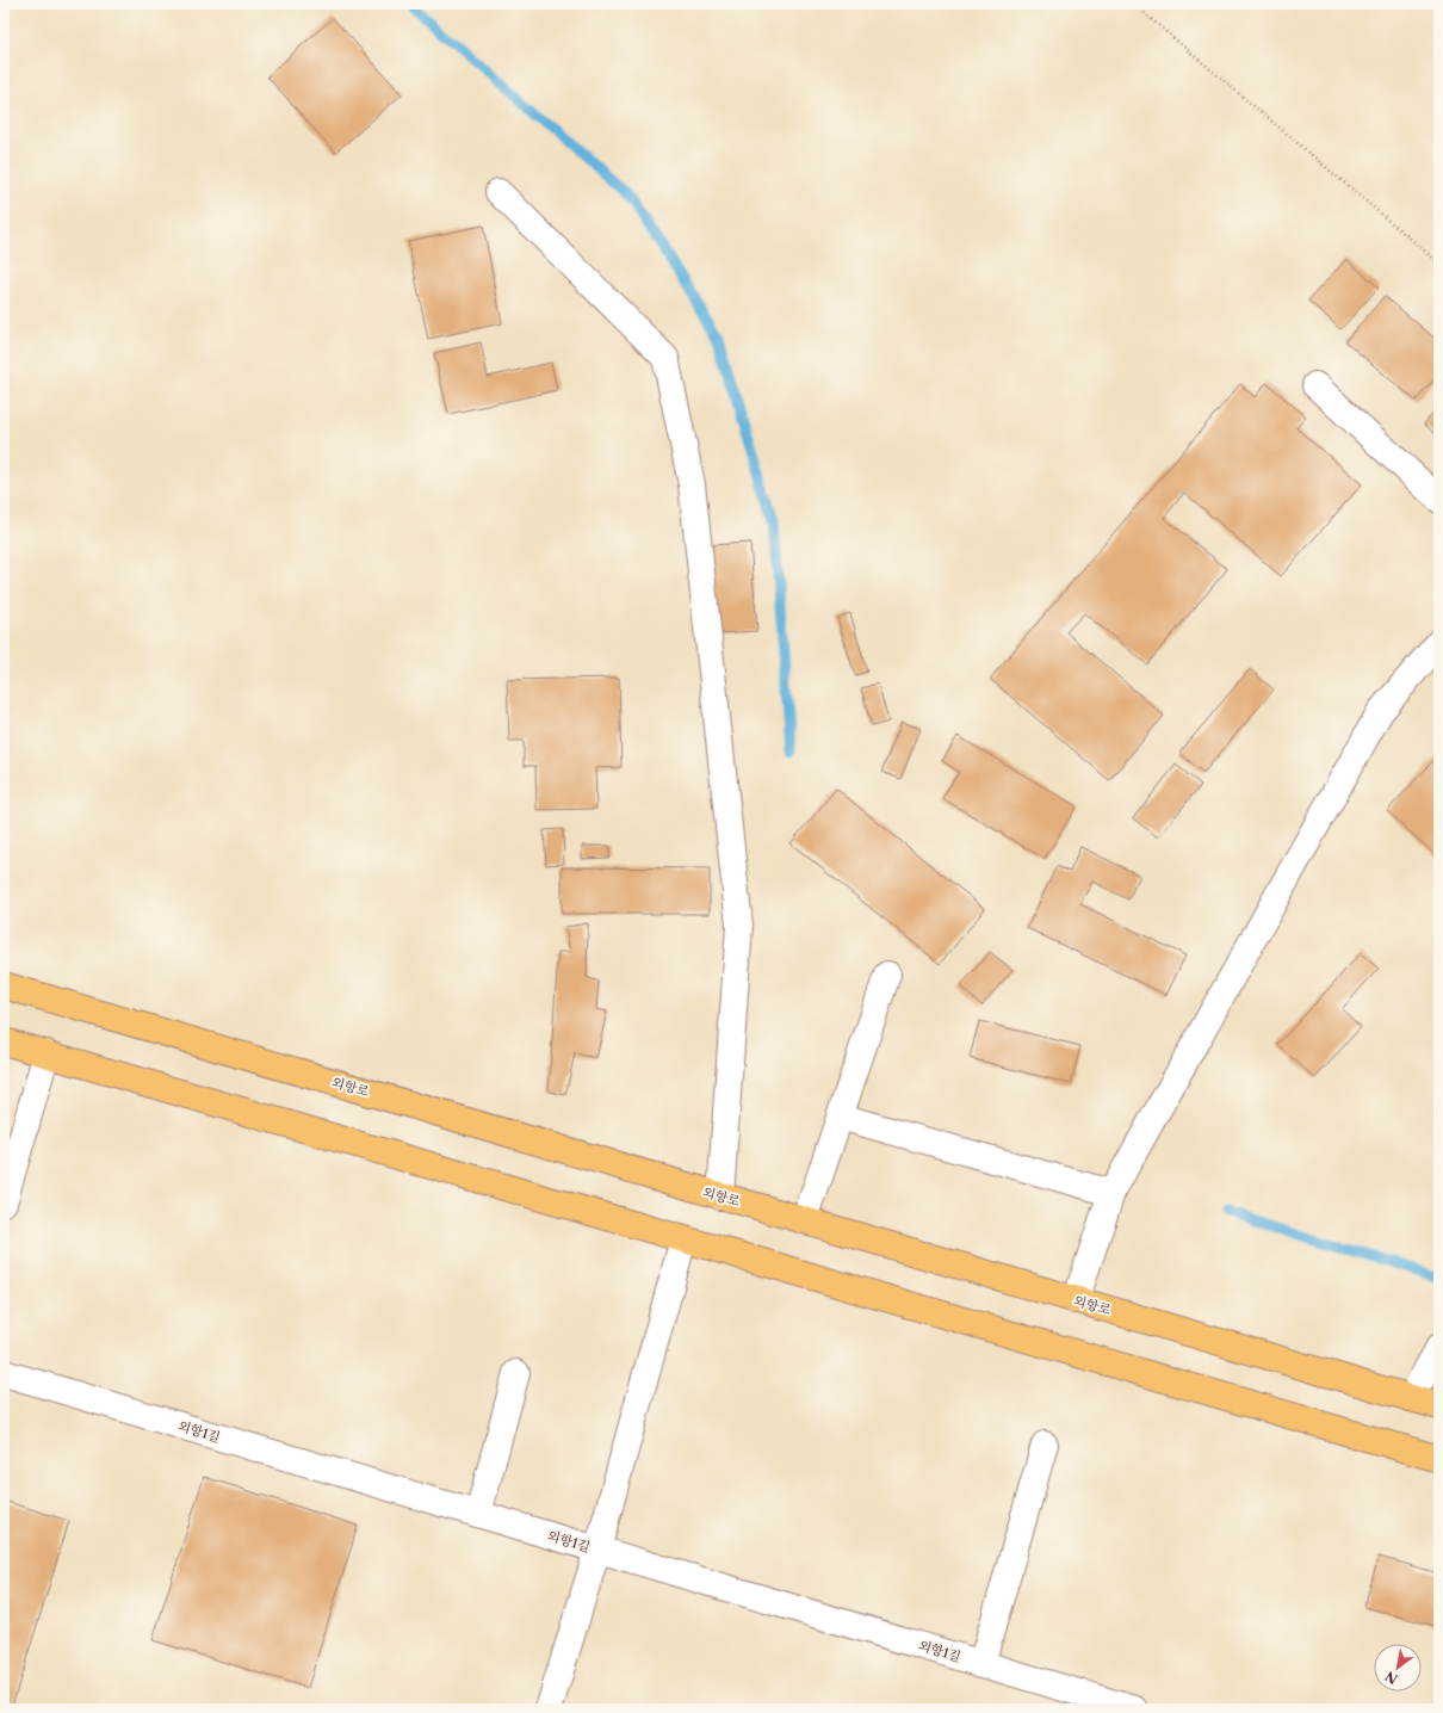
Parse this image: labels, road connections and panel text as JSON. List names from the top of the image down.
{
  "streets": {
    "main road": ["외항로"],
    "lane": ["외항1길"]
  },
  "north": "bottom left"
}
